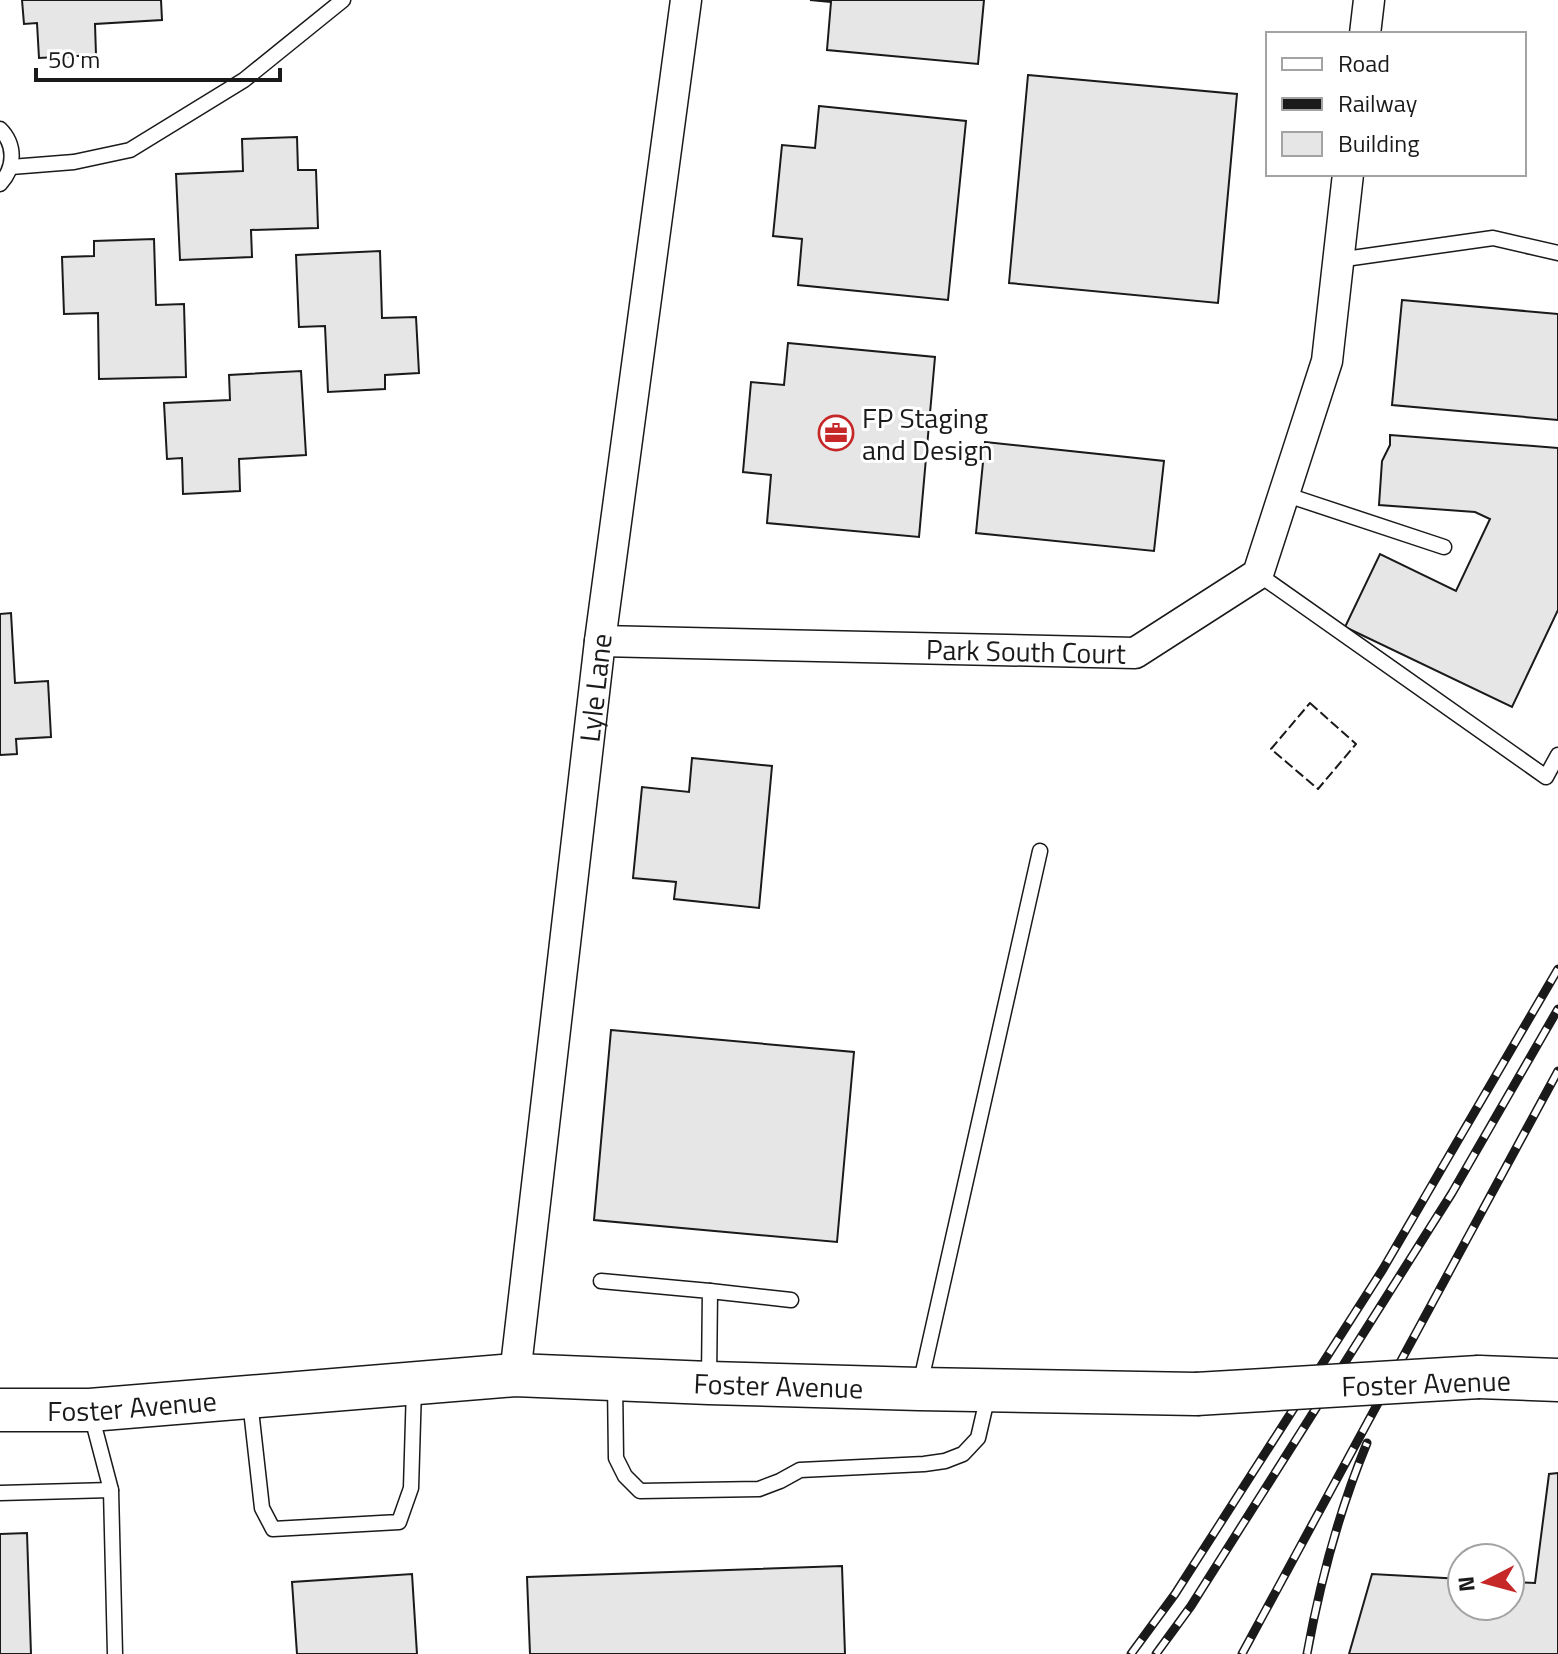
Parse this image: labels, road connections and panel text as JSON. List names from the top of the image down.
{
  "streets": {
    "main road": ["Foster Avenue"],
    "street": ["Park South Court", "Lyle Lane"]
  },
  "crossings": [
    ["Park South Court", "Lyle Lane"],
    ["Lyle Lane", "Foster Avenue"]
  ],
  "places": {
    "office": ["FP Staging and Design"]
  },
  "legend": ["Road", "Railway", "Building"],
  "scale_bar": "50 m",
  "north": "left"
}
